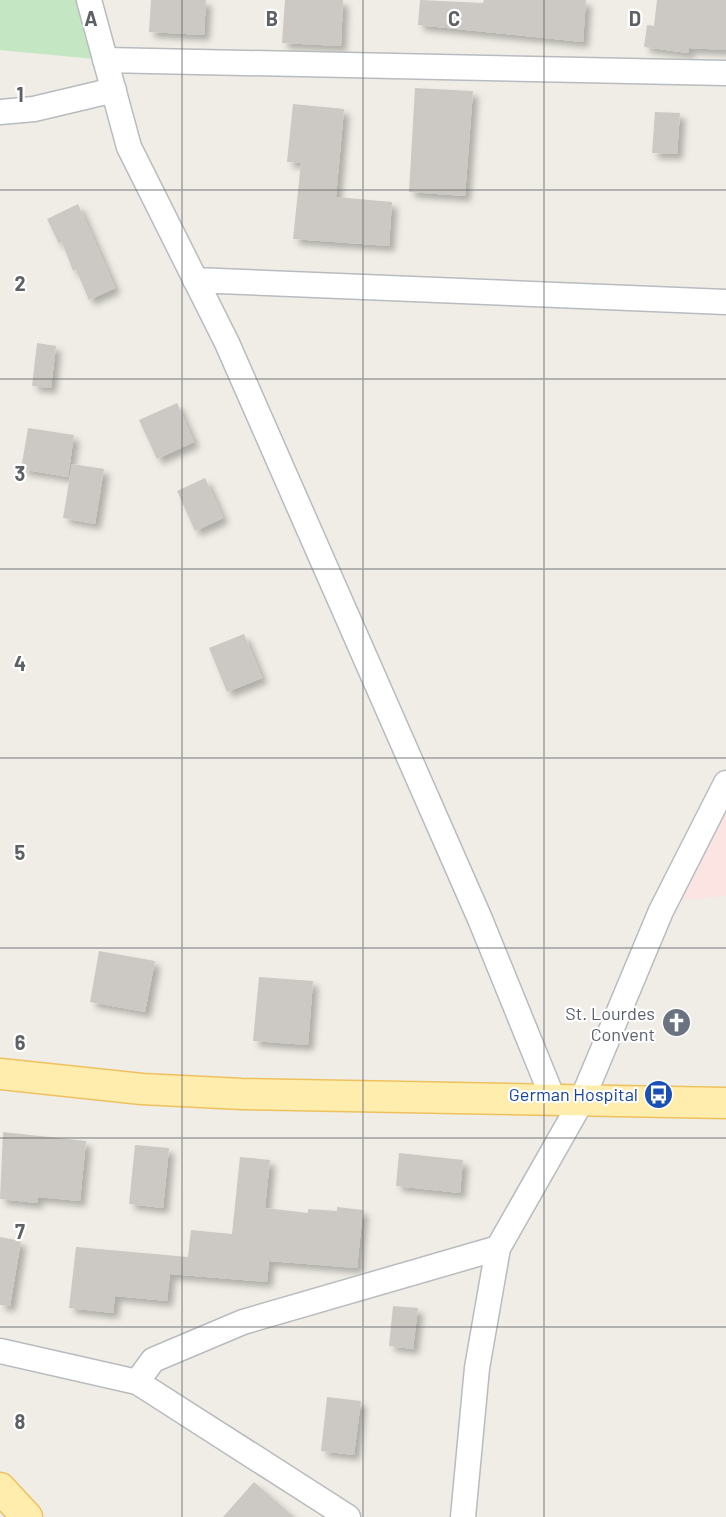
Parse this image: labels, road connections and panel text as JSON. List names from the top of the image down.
{
  "places": {
    "church": ["St. Lourdes Convent"],
    "bus stop": ["German Hospital"]
  },
  "grid": {
    "columns": [
      "A",
      "B",
      "C",
      "D"
    ],
    "rows": [
      "1",
      "2",
      "3",
      "4",
      "5",
      "6",
      "7",
      "8"
    ]
  }
}
